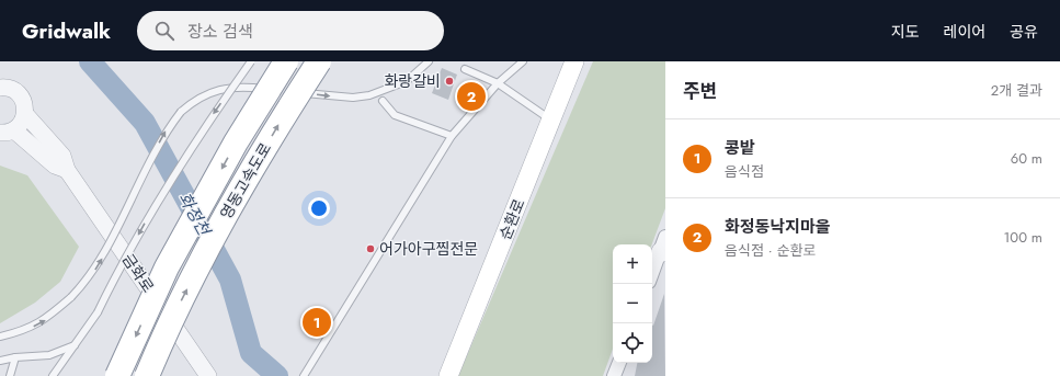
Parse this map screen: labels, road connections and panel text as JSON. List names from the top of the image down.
{
  "streets": {
    "highway": ["영동고속도로"],
    "main road": ["순환로"],
    "street": ["금화로"]
  },
  "water": ["화정천"],
  "places": ["화랑갈비", "어가아구찜전문"],
  "page": {
    "header": "Gridwalk",
    "search": "장소 검색",
    "nav": ["지도", "레이어", "공유"],
    "heading": ["주변", "2개 결과"],
    "pins": ["2", "1"],
    "list": [
      {
        "mark": "1",
        "name": "콩밭",
        "note": "음식점",
        "value": "60 m"
      },
      {
        "mark": "2",
        "name": "화정동낙지마을",
        "note": "음식점 · 순환로",
        "value": "100 m"
      }
    ],
    "map_buttons": ["+", "−"]
  }
}
